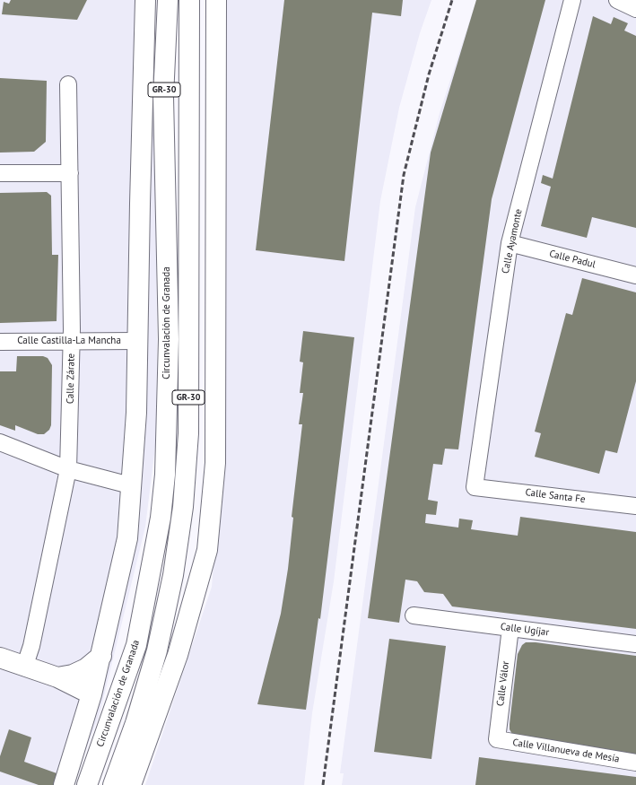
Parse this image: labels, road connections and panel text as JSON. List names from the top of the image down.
{
  "streets": {
    "main road": ["GR-30", "Circunvalación de Granada"],
    "street": [
      "Calle Ayamonte",
      "Calle Padul",
      "Calle Castilla-La Mancha",
      "Calle Zárate",
      "Calle Santa Fe",
      "Calle Ugíjar",
      "Calle Válor",
      "Calle Villanueva de Mesía"
    ]
  },
  "crossings": [
    ["Calle Ayamonte", "Calle Padul"],
    ["Calle Ayamonte", "Calle Santa Fe"],
    ["Calle Castilla-La Mancha", "Calle Zárate"],
    ["Calle Ugíjar", "Calle Válor"],
    ["Calle Válor", "Calle Villanueva de Mesía"]
  ]
}
